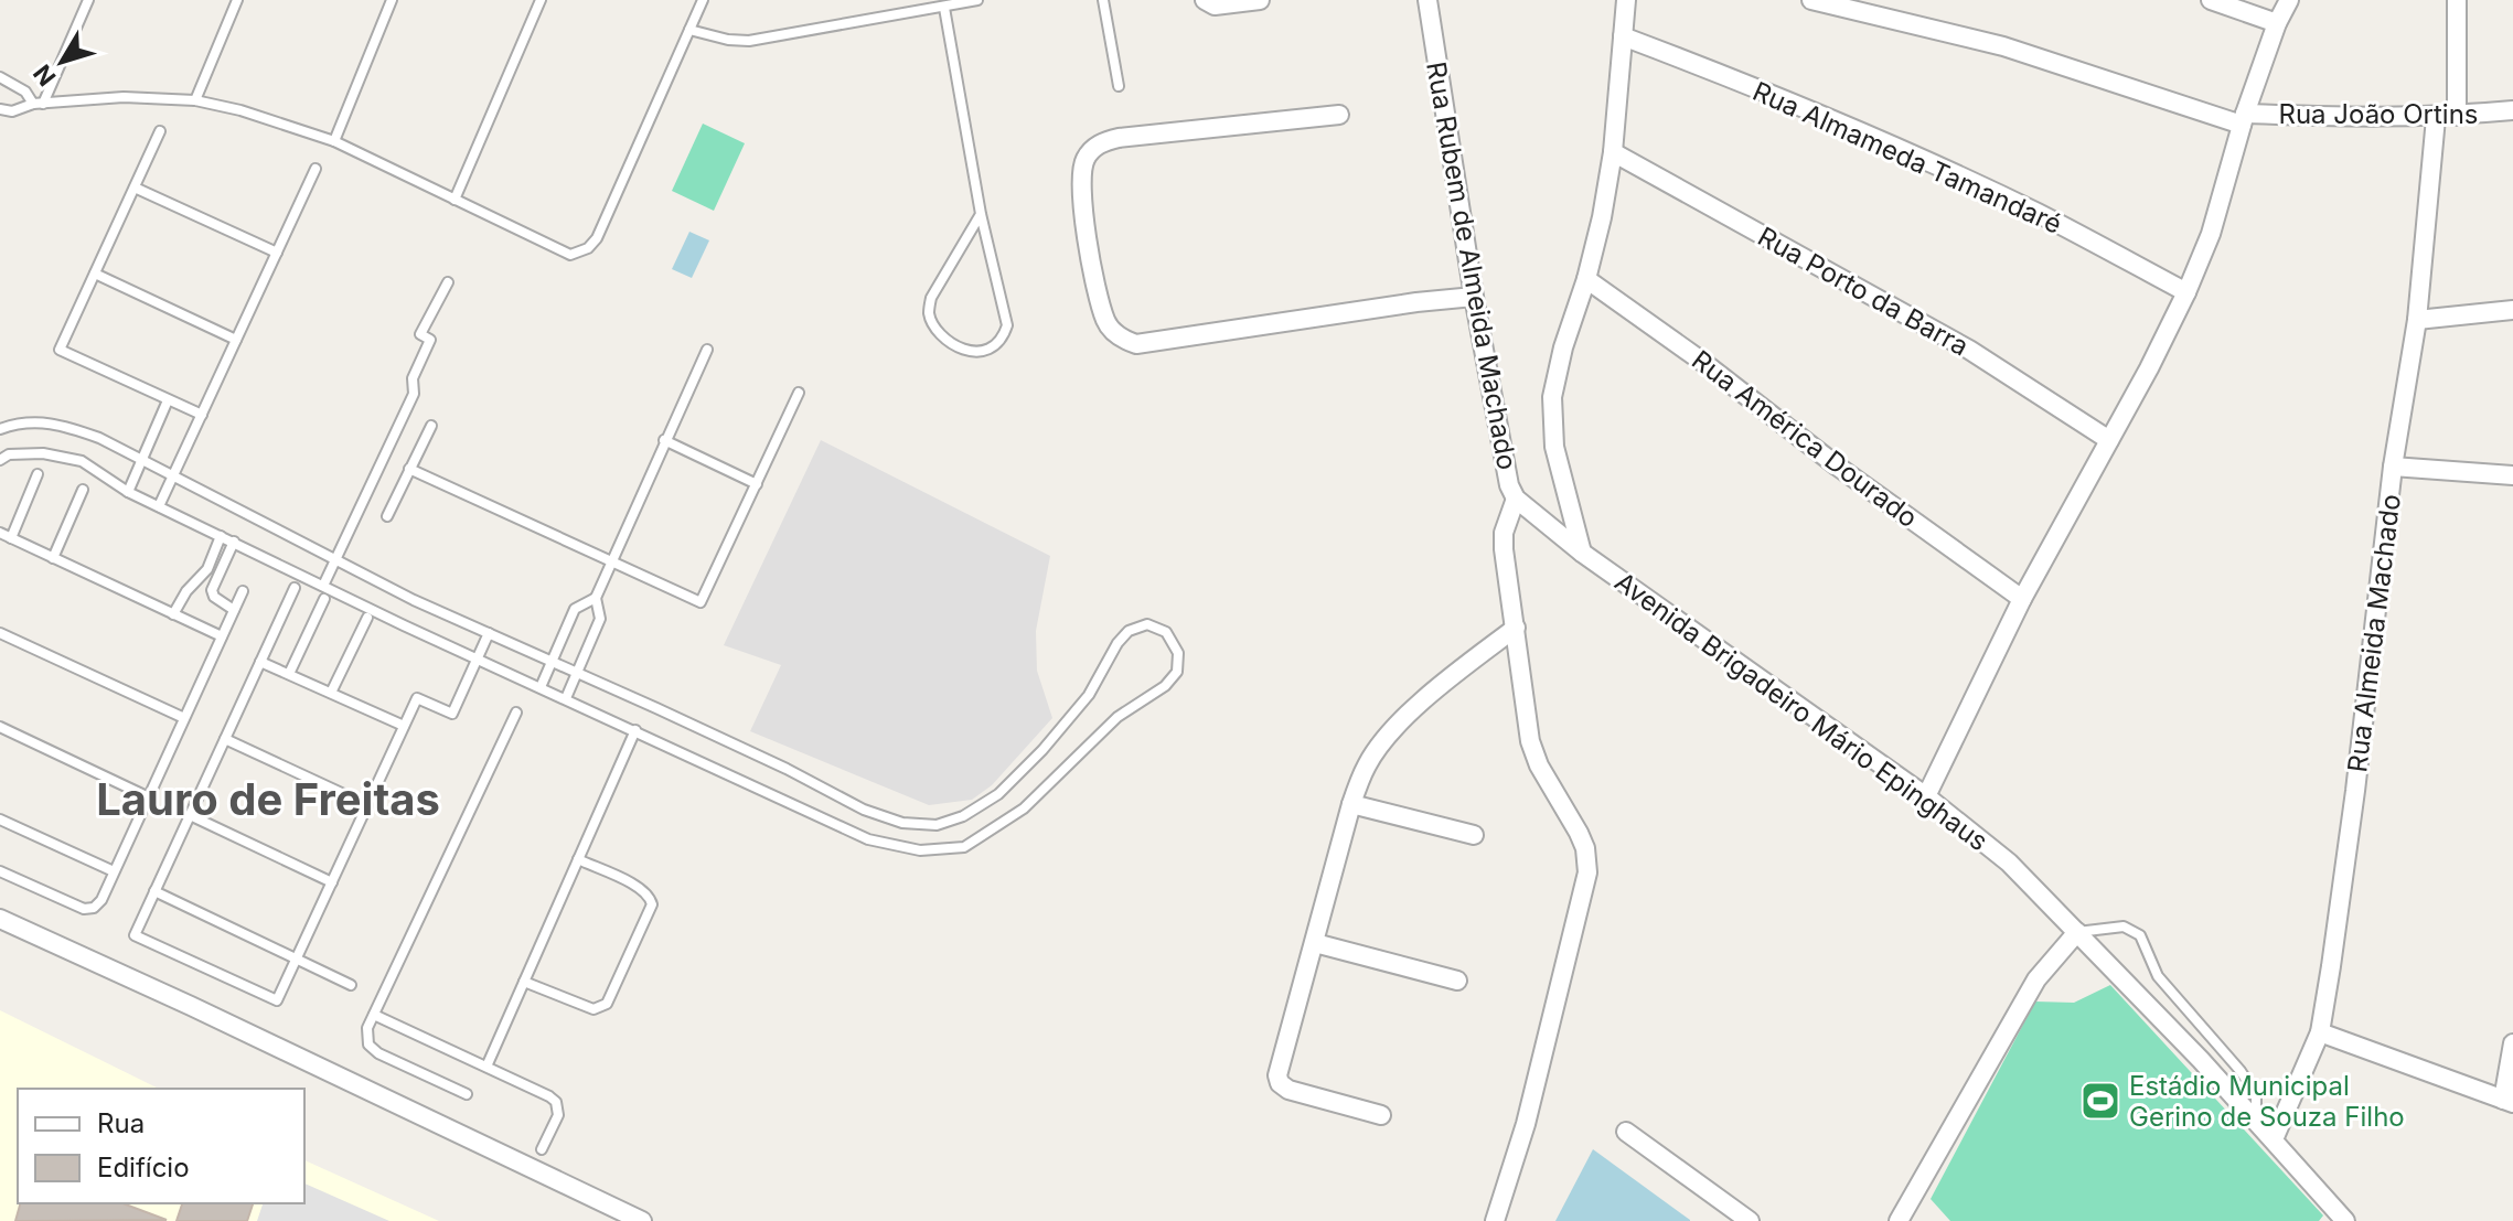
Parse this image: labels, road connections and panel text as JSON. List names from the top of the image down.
{
  "streets": {
    "street": [
      "Rua João Ortins",
      "Rua Almameda Tamandaré",
      "Rua Rubem de Almeida Machado",
      "Rua Porto da Barra",
      "Rua América Dourado",
      "Rua Almeida Machado",
      "Avenida Brigadeiro Mário Epinghaus"
    ]
  },
  "crossings": [
    ["Rua João Ortins", "Rua Almeida Machado"],
    ["Rua Rubem de Almeida Machado", "Avenida Brigadeiro Mário Epinghaus"],
    ["Rua Almeida Machado", "Avenida Brigadeiro Mário Epinghaus"]
  ],
  "districts": ["Lauro de Freitas"],
  "places": {
    "sports": ["Estádio Municipal Gerino de Souza Filho"]
  },
  "legend": ["Rua", "Edifício"],
  "north": "bottom left"
}
